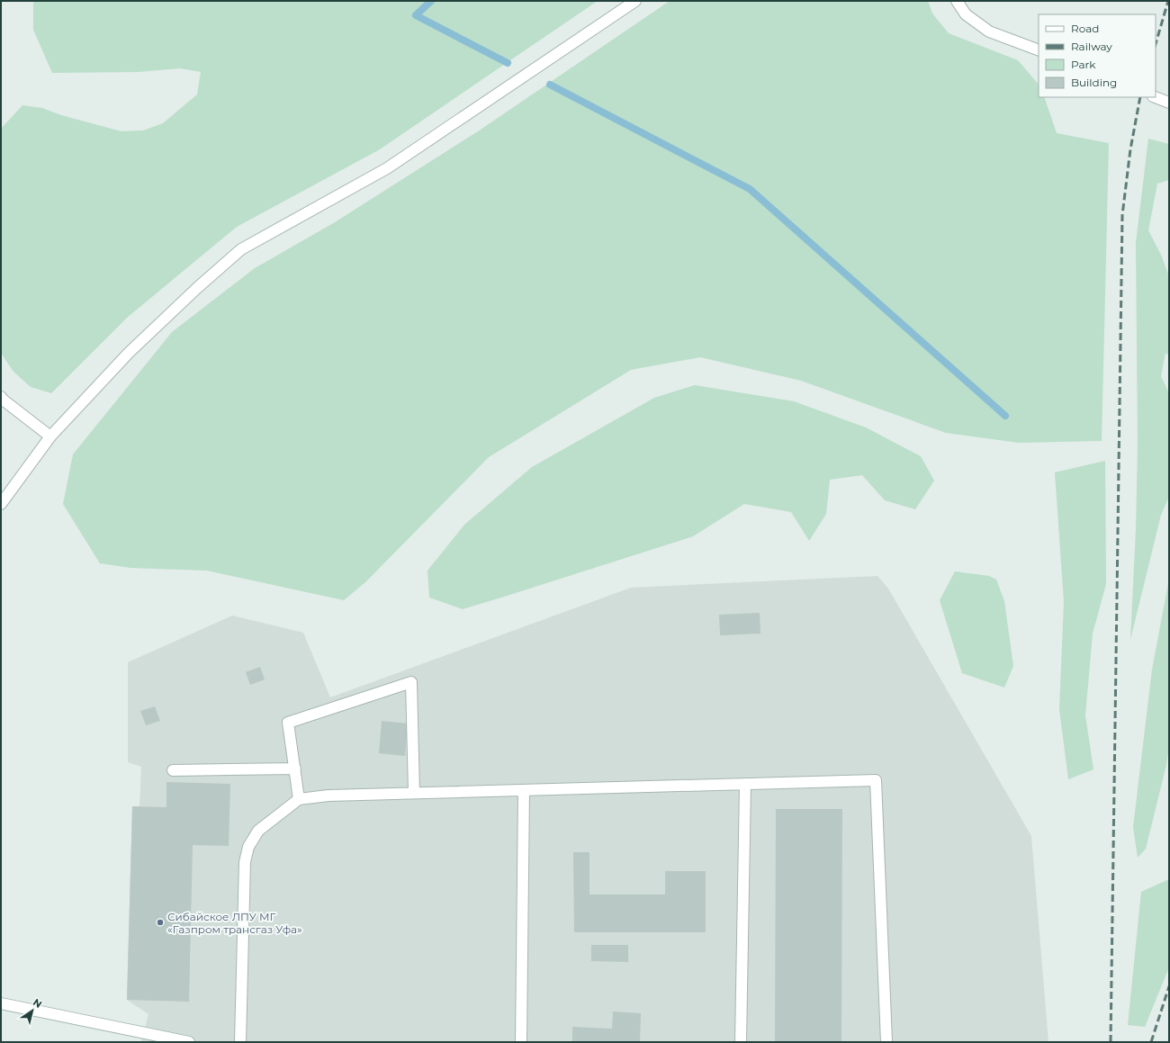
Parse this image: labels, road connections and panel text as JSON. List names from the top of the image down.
{
  "places": ["Сибайское ЛПУ МГ «Газпром трансгаз Уфа»"],
  "legend": [
    "Road",
    "Railway",
    "Park",
    "Building"
  ],
  "north": "top right"
}
